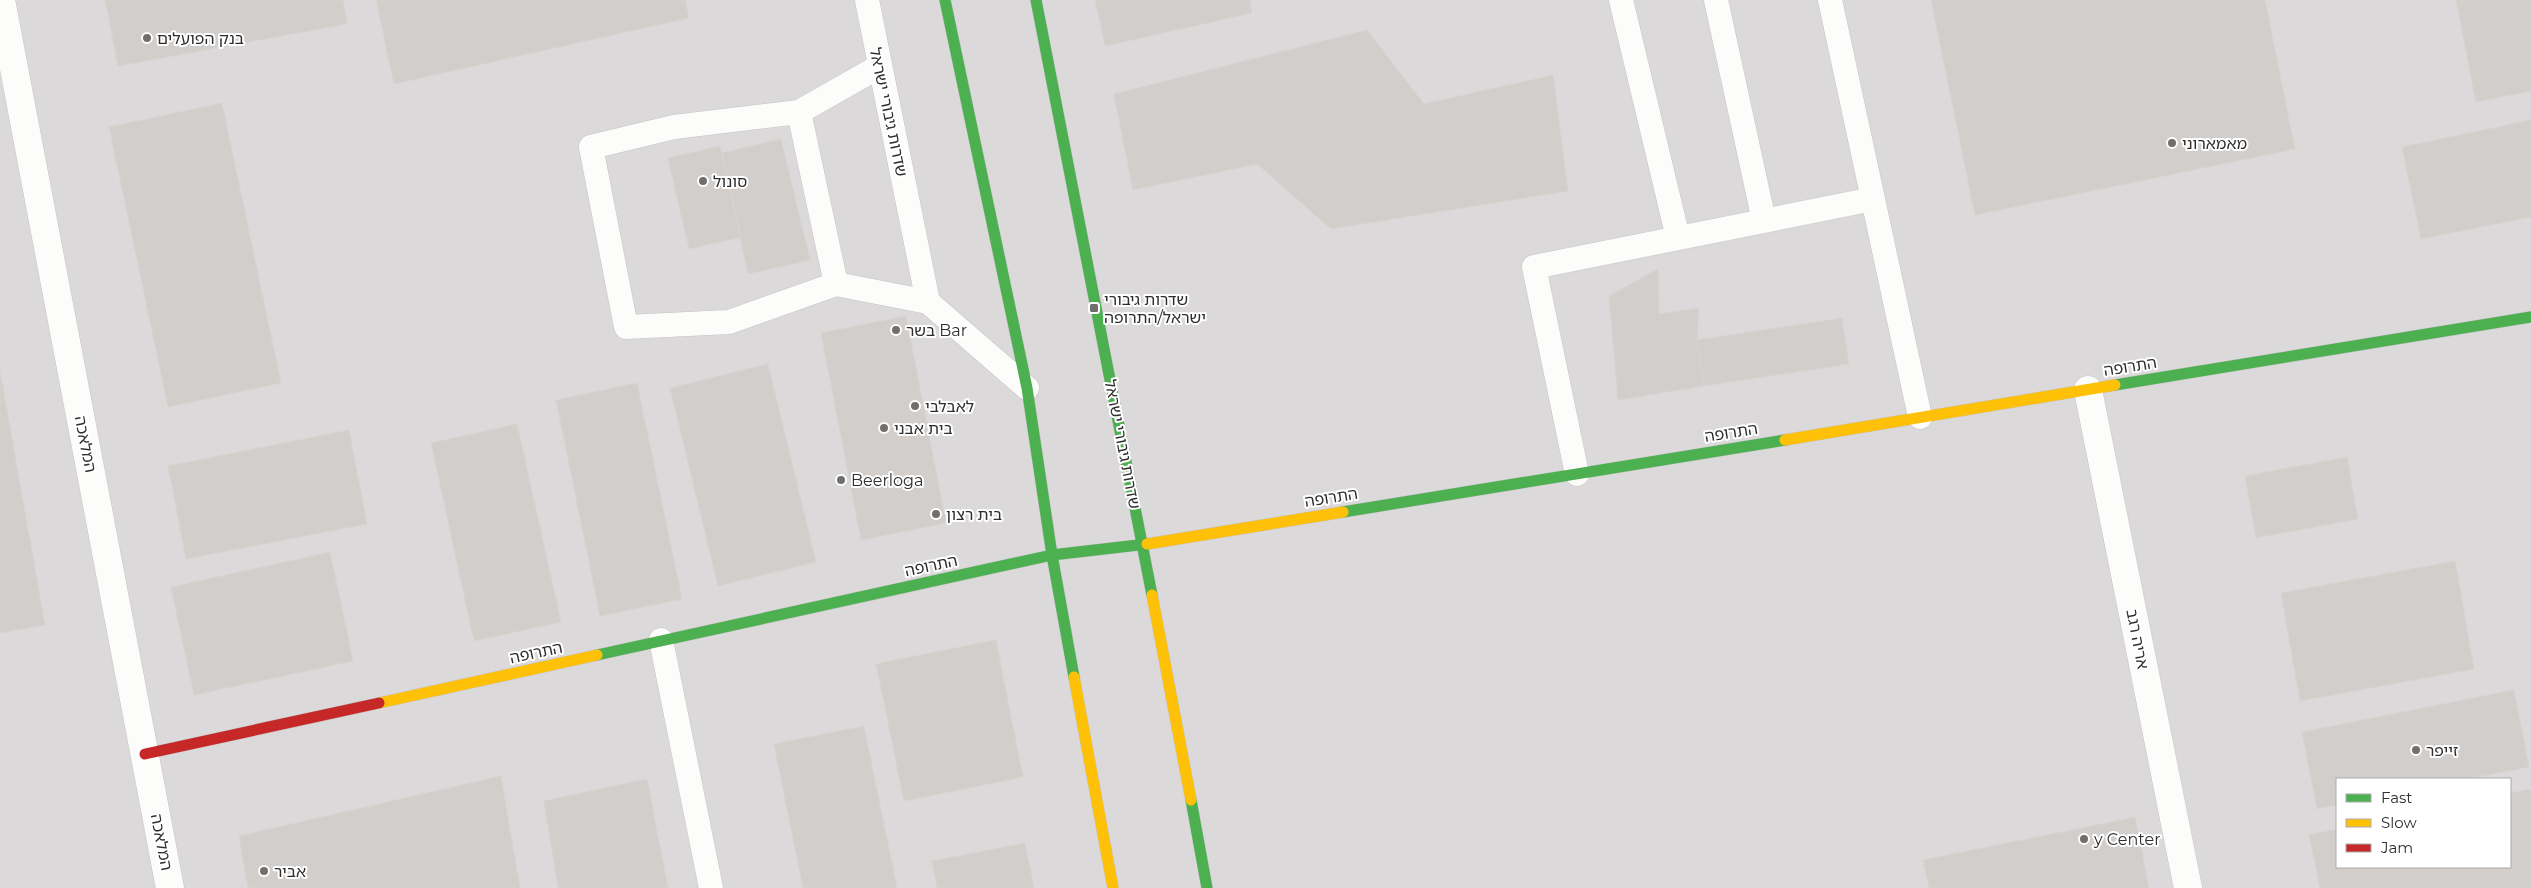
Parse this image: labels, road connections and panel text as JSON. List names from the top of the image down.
{
  "streets": {
    "street": [
      "שדרות גיבורי ישראל",
      "התרופה",
      "המלאכה",
      "אריה רגב"
    ]
  },
  "crossings": [
    ["שדרות גיבורי ישראל", "התרופה"],
    ["התרופה", "המלאכה"],
    ["התרופה", "אריה רגב"]
  ],
  "places": {
    "other": [
      "בנק הפועלים",
      "מאמארוני",
      "סונול",
      "בשר Bar",
      "לאבלבי",
      "בית אבני",
      "Beerloga",
      "בית רצון",
      "זייפר",
      "y Center",
      "אביר"
    ],
    "transit": ["שדרות גיבורי ישראל/התרופה"]
  },
  "legend": ["Fast", "Slow", "Jam"]
}
